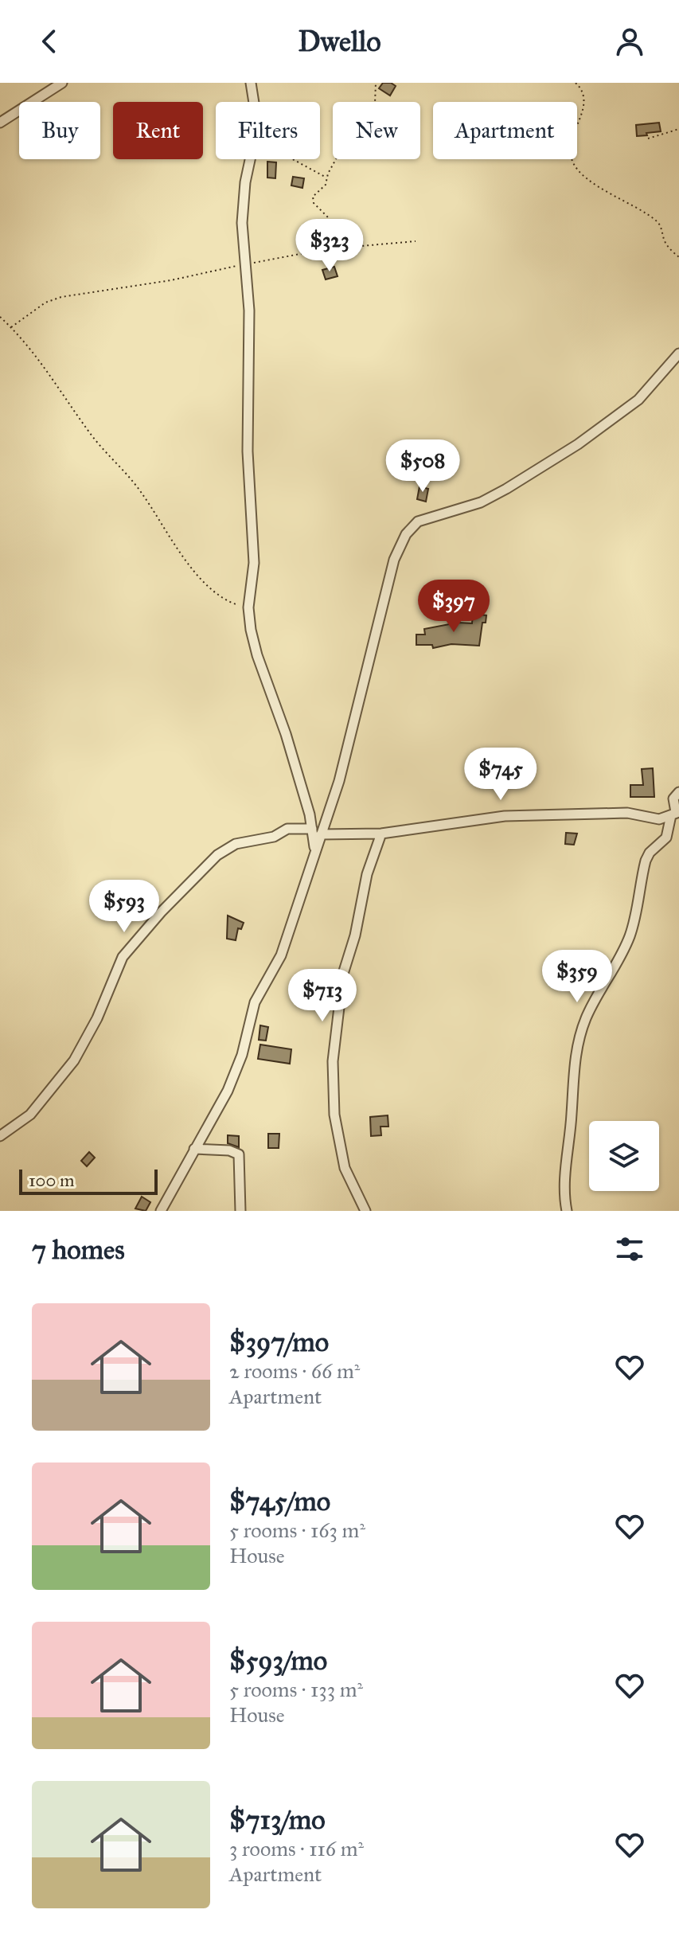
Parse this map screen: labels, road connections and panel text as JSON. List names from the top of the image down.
{
  "scale_bar": "100 m",
  "page": {
    "header": "Dwello",
    "chip": [
      "Buy",
      "Rent",
      "Filters",
      "New",
      "Apartment"
    ],
    "price": [
      "$323",
      "$508",
      "$397",
      "$745",
      "$593",
      "$359",
      "$713"
    ],
    "scale": "100 m",
    "heading": "7 homes",
    "list": [
      {
        "name": "$397/mo",
        "note": "2 rooms · 66 m² · Apartment"
      },
      {
        "name": "$745/mo",
        "note": "5 rooms · 163 m² · House"
      },
      {
        "name": "$593/mo",
        "note": "5 rooms · 133 m² · House"
      },
      {
        "name": "$713/mo",
        "note": "3 rooms · 116 m² · Apartment"
      }
    ]
  }
}
